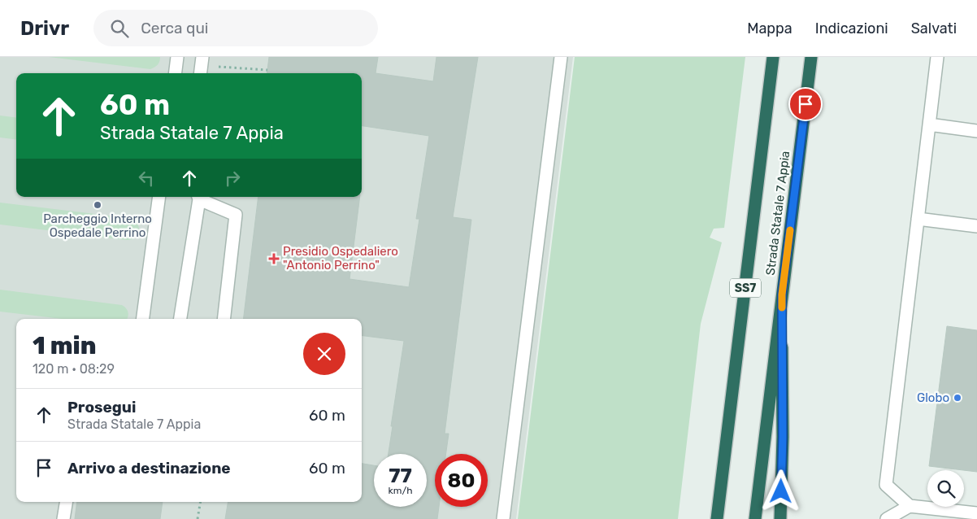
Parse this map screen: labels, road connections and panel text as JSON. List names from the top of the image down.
{
  "streets": {
    "highway": ["Strada Statale 7 Appia", "SS7"]
  },
  "places": {
    "other": ["Parcheggio Interno Ospedale Perrino", "Globo"],
    "health": ["Presidio Ospedaliero \"Antonio Perrino\""]
  },
  "page": {
    "header": "Drivr",
    "search": "Cerca qui",
    "nav": ["Mappa", "Indicazioni", "Salvati"],
    "turn": ["60 m", "Strada Statale 7 Appia"],
    "heading": ["1 min", "120 m · 08:29"],
    "list": [
      {
        "name": "Prosegui",
        "note": "Strada Statale 7 Appia",
        "value": "60 m"
      },
      {
        "name": "Arrivo a destinazione",
        "value": "60 m"
      }
    ],
    "speed": "77 km/h",
    "limit": "80"
  }
}
